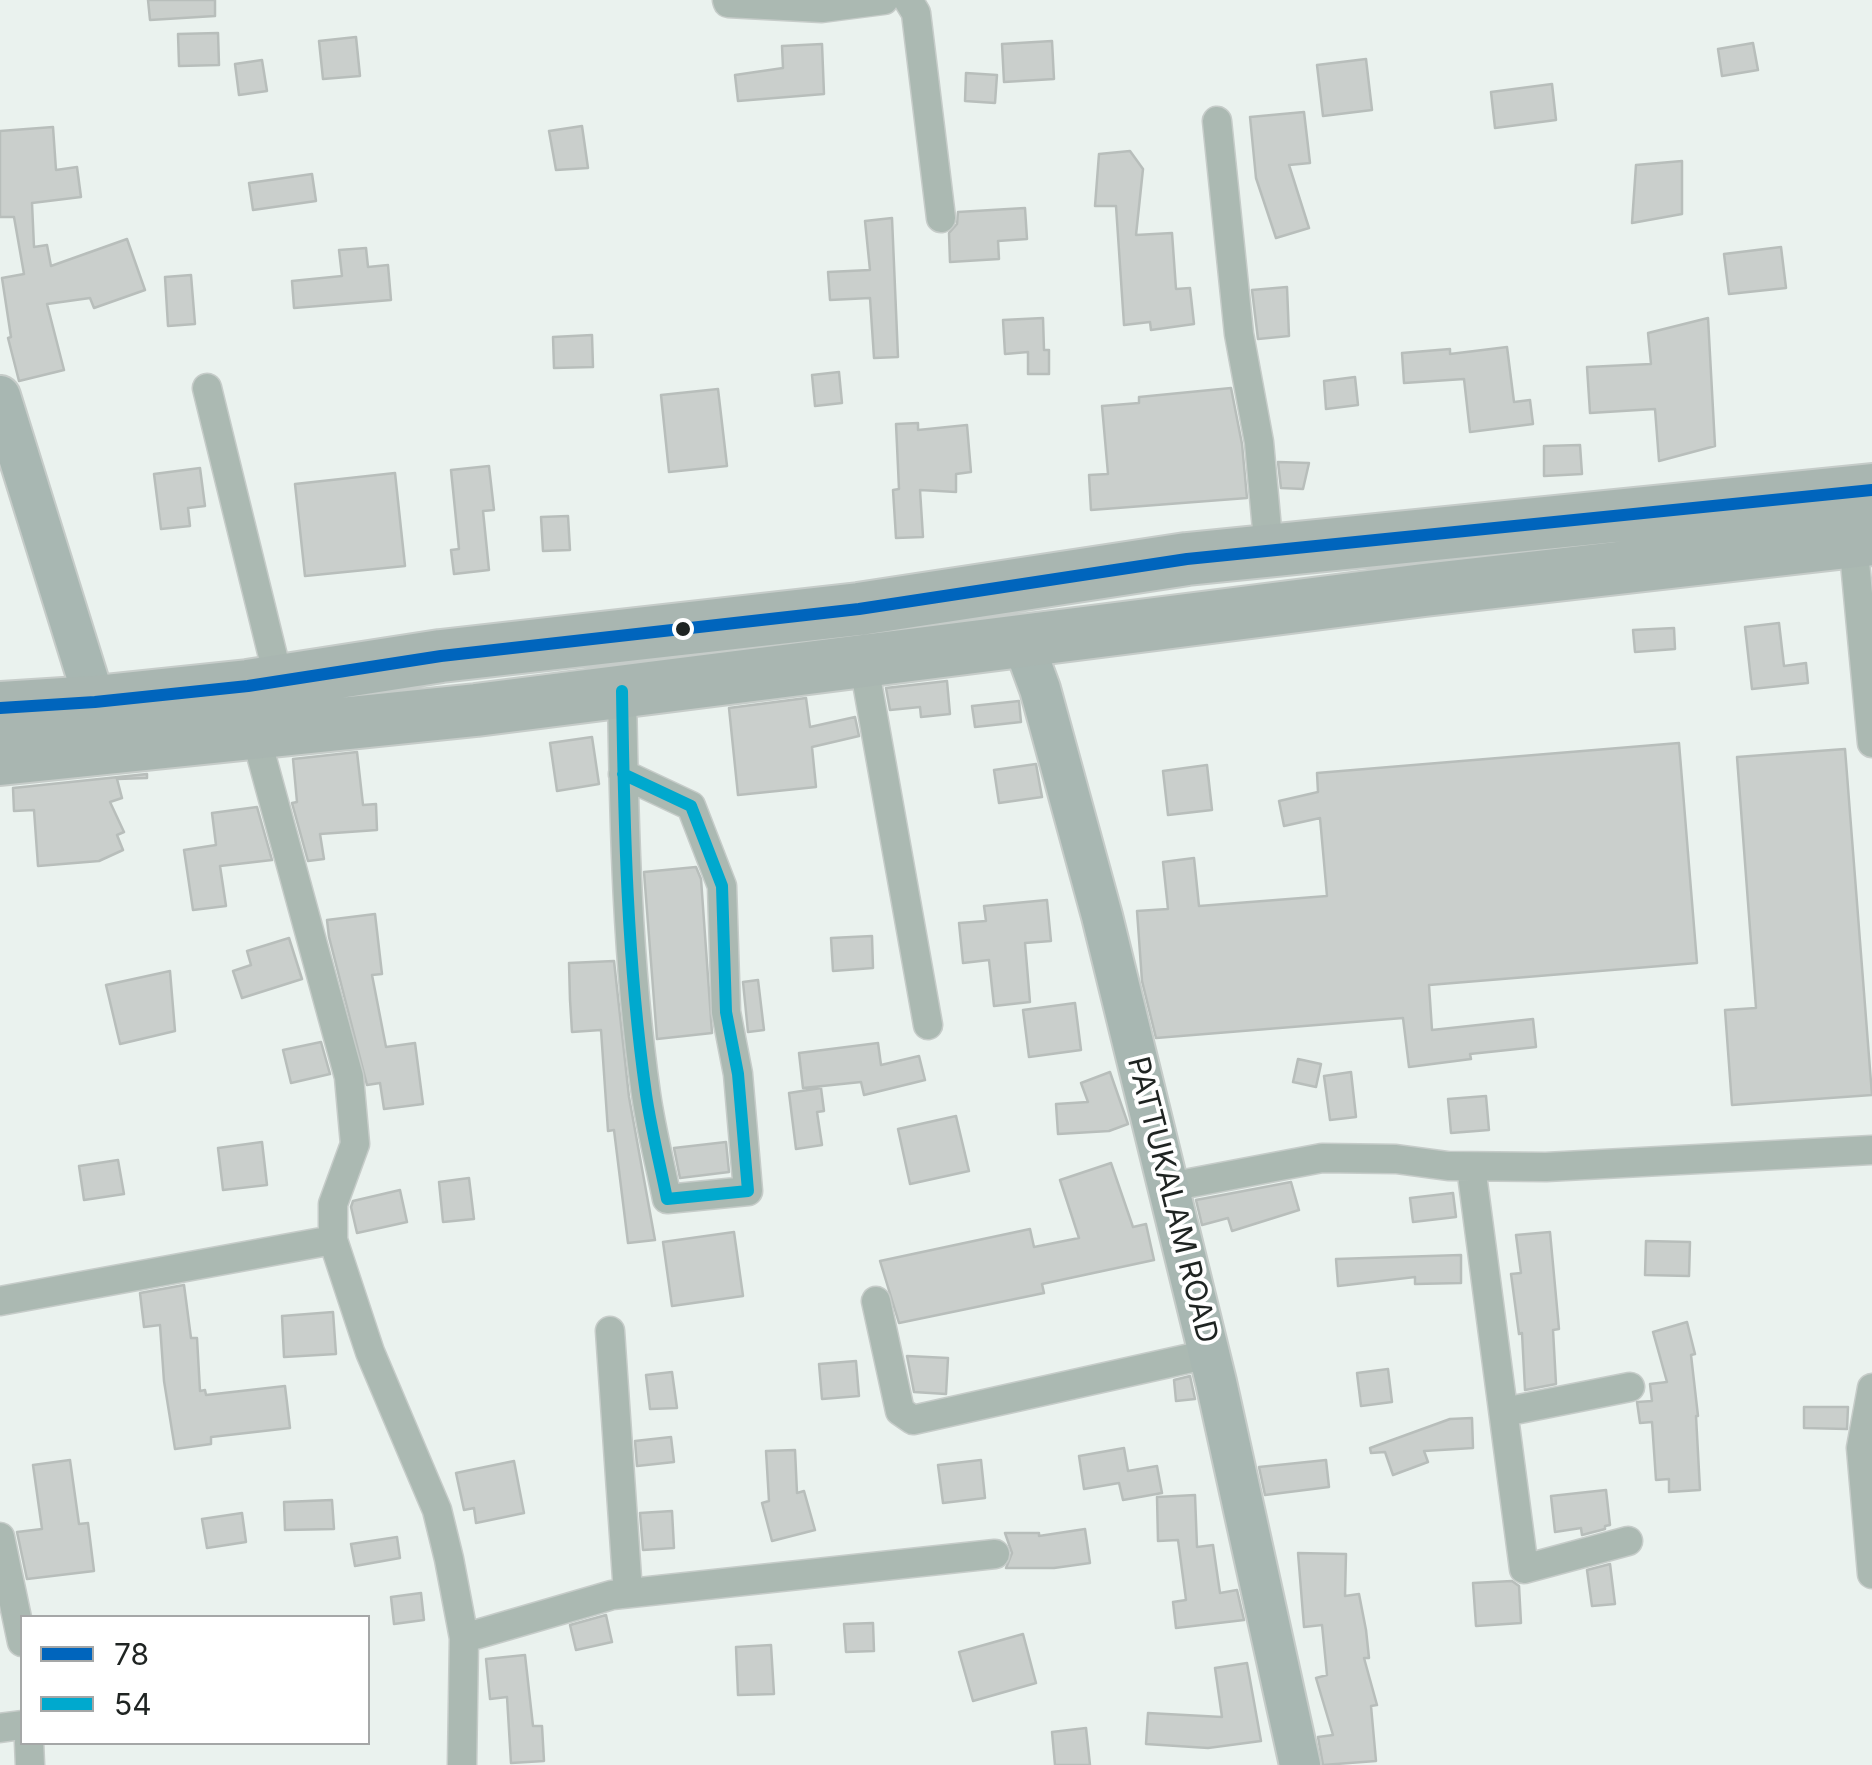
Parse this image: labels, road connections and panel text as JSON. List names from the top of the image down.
{
  "streets": {
    "main road": ["PATTUKALAM ROAD"]
  },
  "lines": ["transit line 78", "transit line 54"],
  "legend": ["78", "54"]
}
